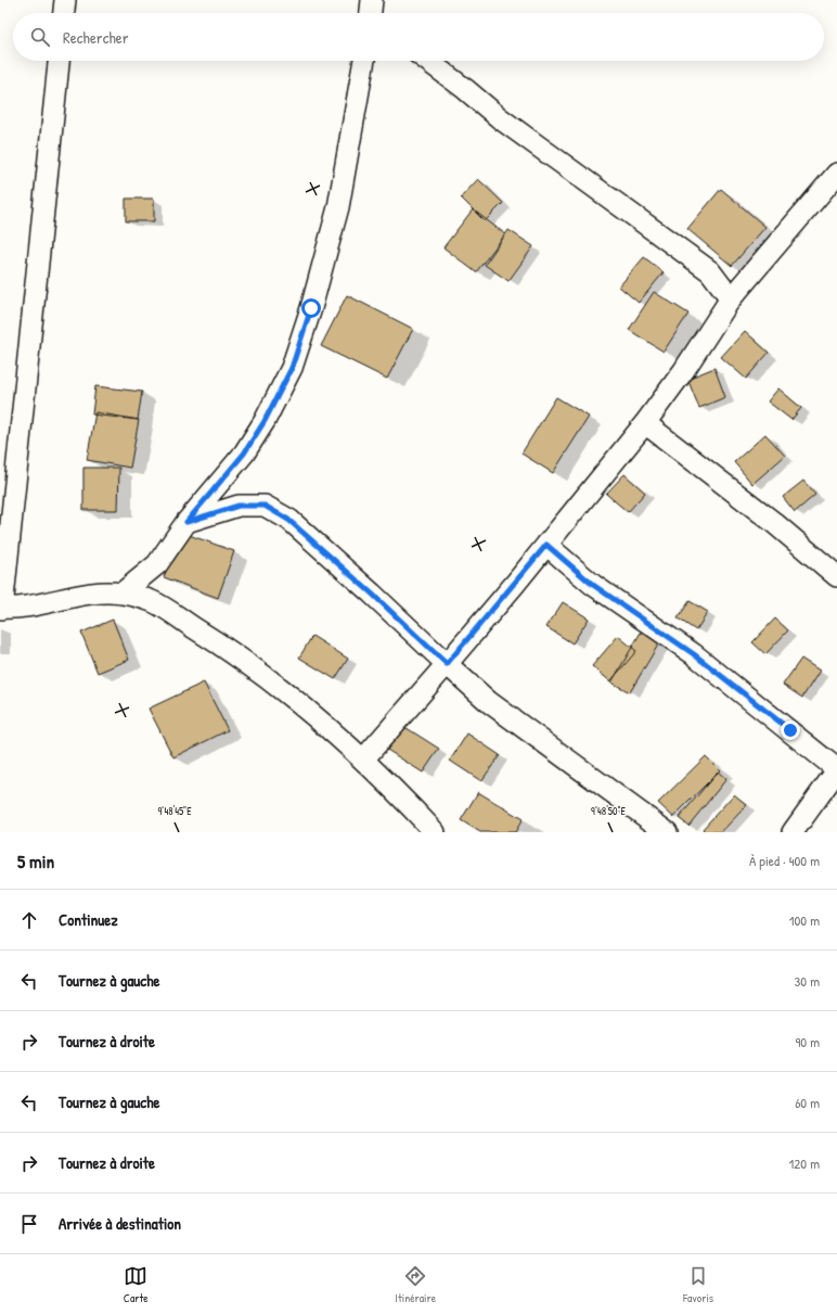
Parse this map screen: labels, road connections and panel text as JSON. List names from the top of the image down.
{
  "page": {
    "search": "Rechercher",
    "heading": ["5 min", "À pied · 400 m"],
    "list": [
      ["Continuez", "100 m"],
      ["Tournez à gauche", "30 m"],
      ["Tournez à droite", "90 m"],
      ["Tournez à gauche", "60 m"],
      ["Tournez à droite", "120 m"],
      "Arrivée à destination"
    ],
    "nav": ["Carte", "Itinéraire", "Favoris"]
  },
  "coordinates": ["9°48'45\"E", "9°48'50\"E"]
}
